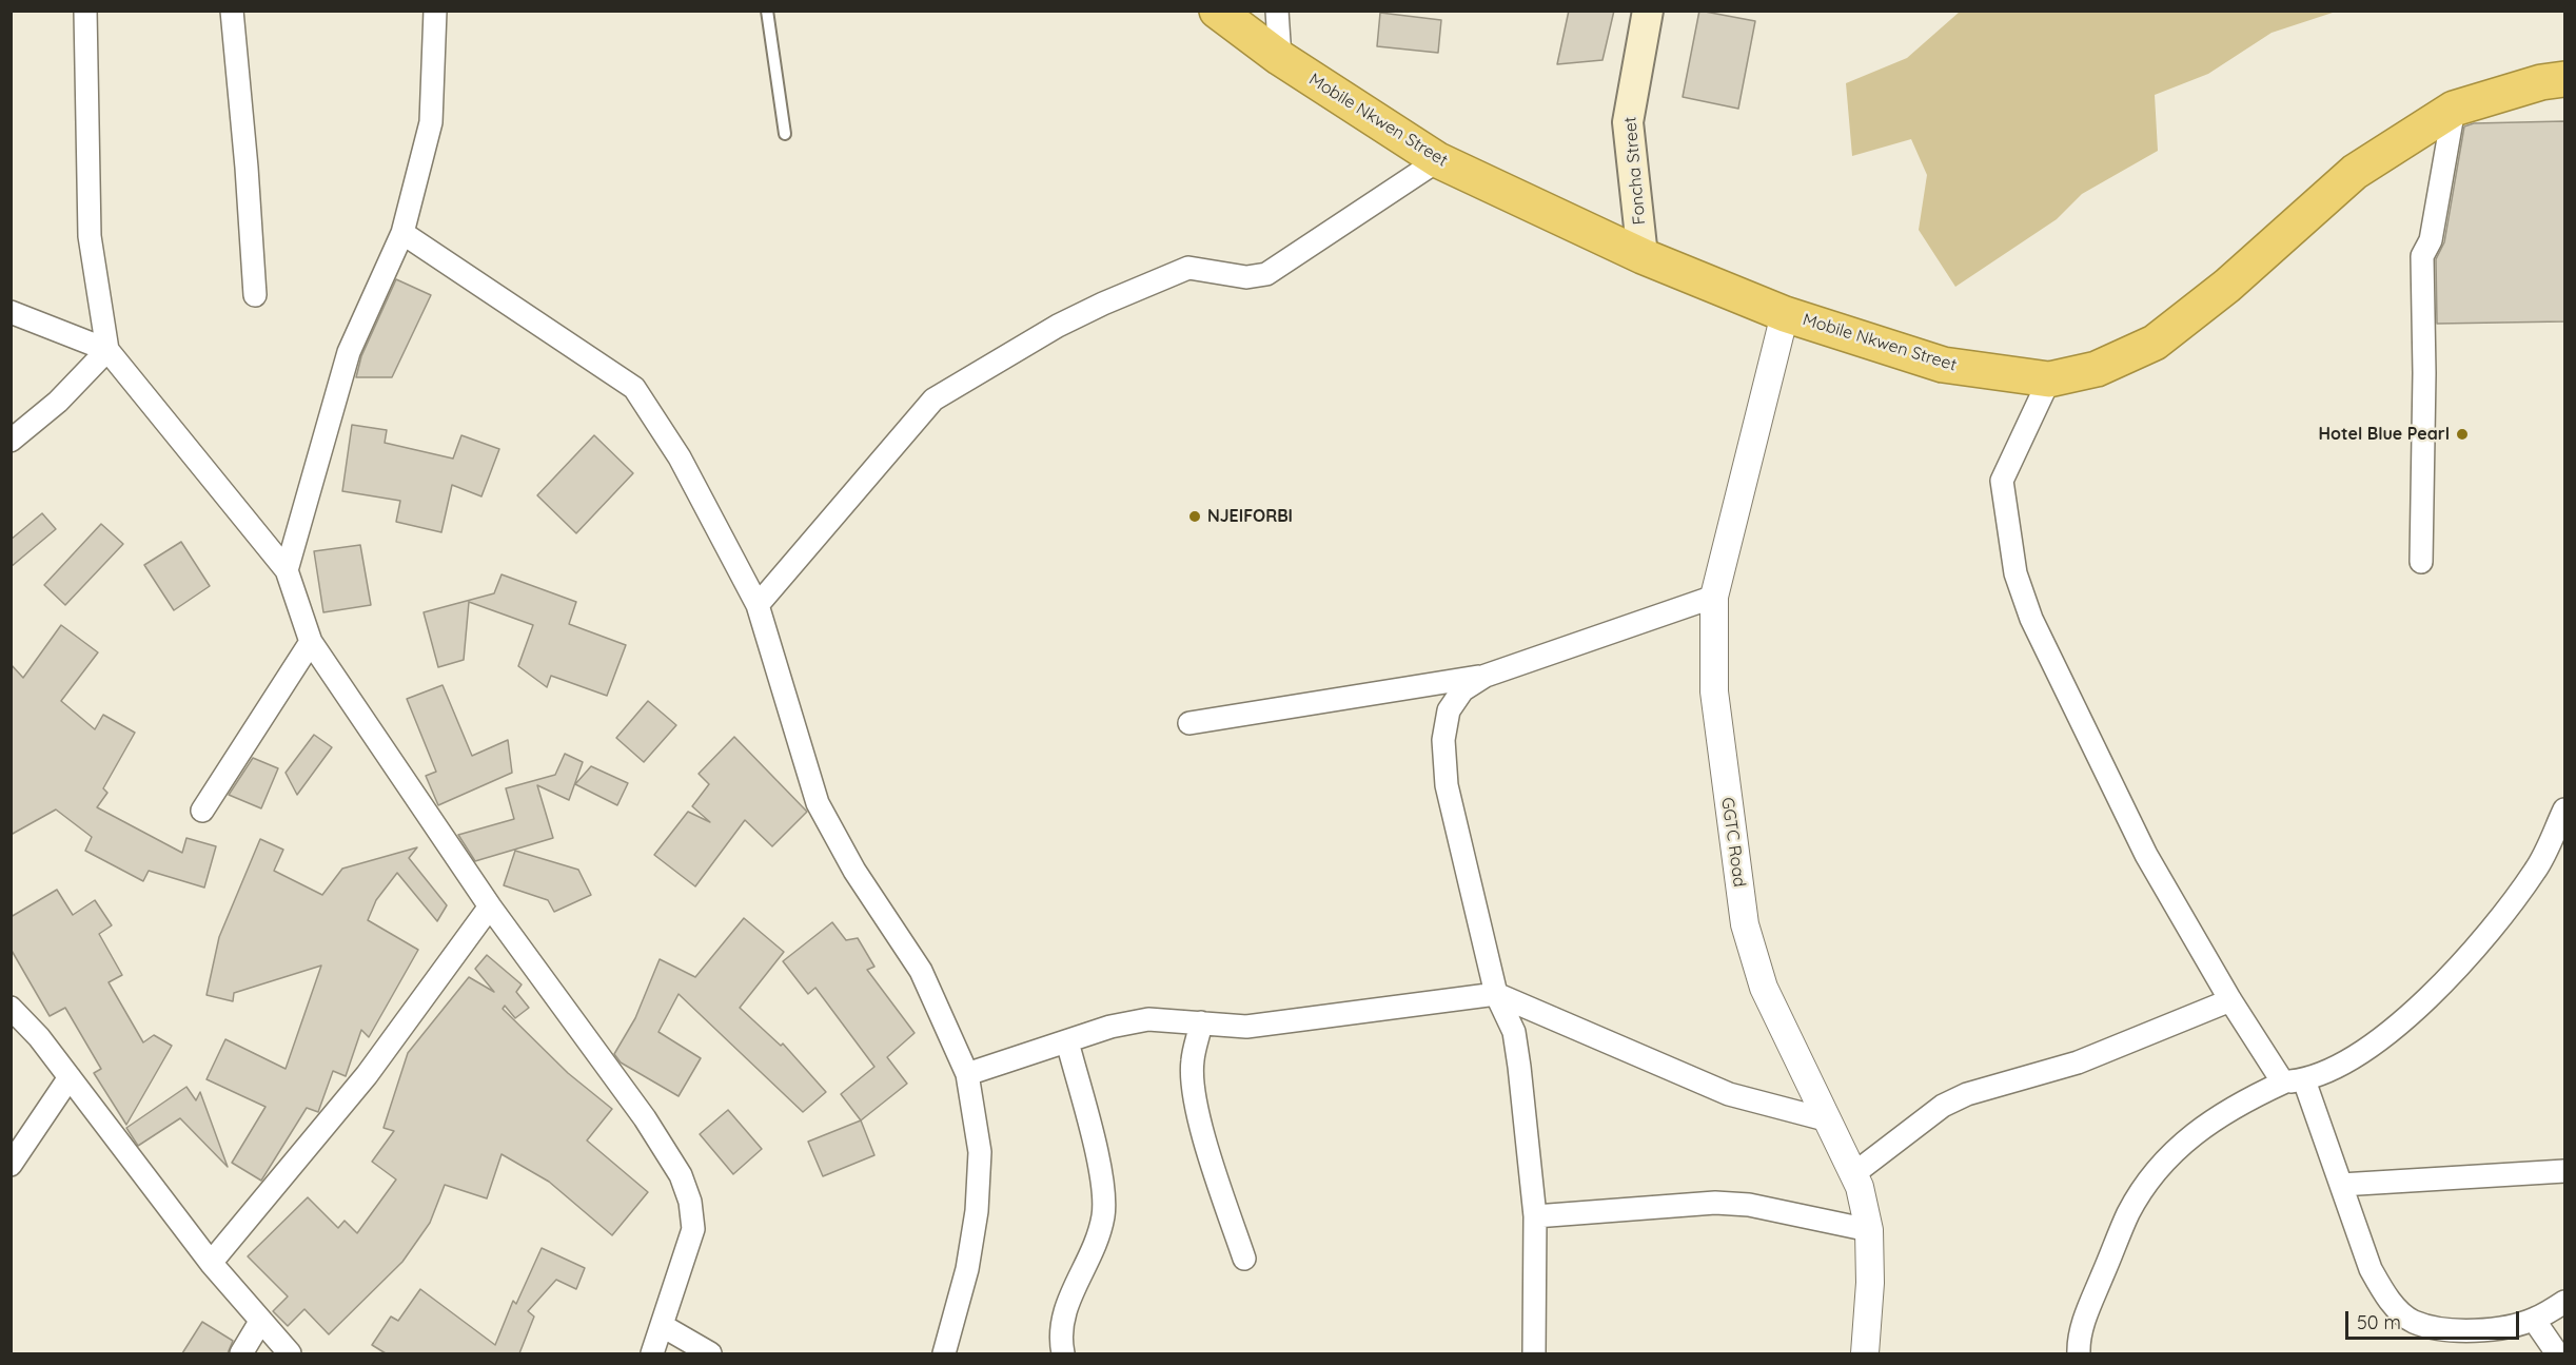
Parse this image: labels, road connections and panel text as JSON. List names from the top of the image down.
{
  "streets": {
    "highway": ["Mobile Nkwen Street"],
    "main road": ["Foncha Street"],
    "street": ["GGTC Road"]
  },
  "crossings": [
    ["Mobile Nkwen Street", "Foncha Street"],
    ["Mobile Nkwen Street", "GGTC Road"]
  ],
  "places": ["Hotel Blue Pearl", "NJEIFORBI"],
  "scale_bar": "50 m"
}
